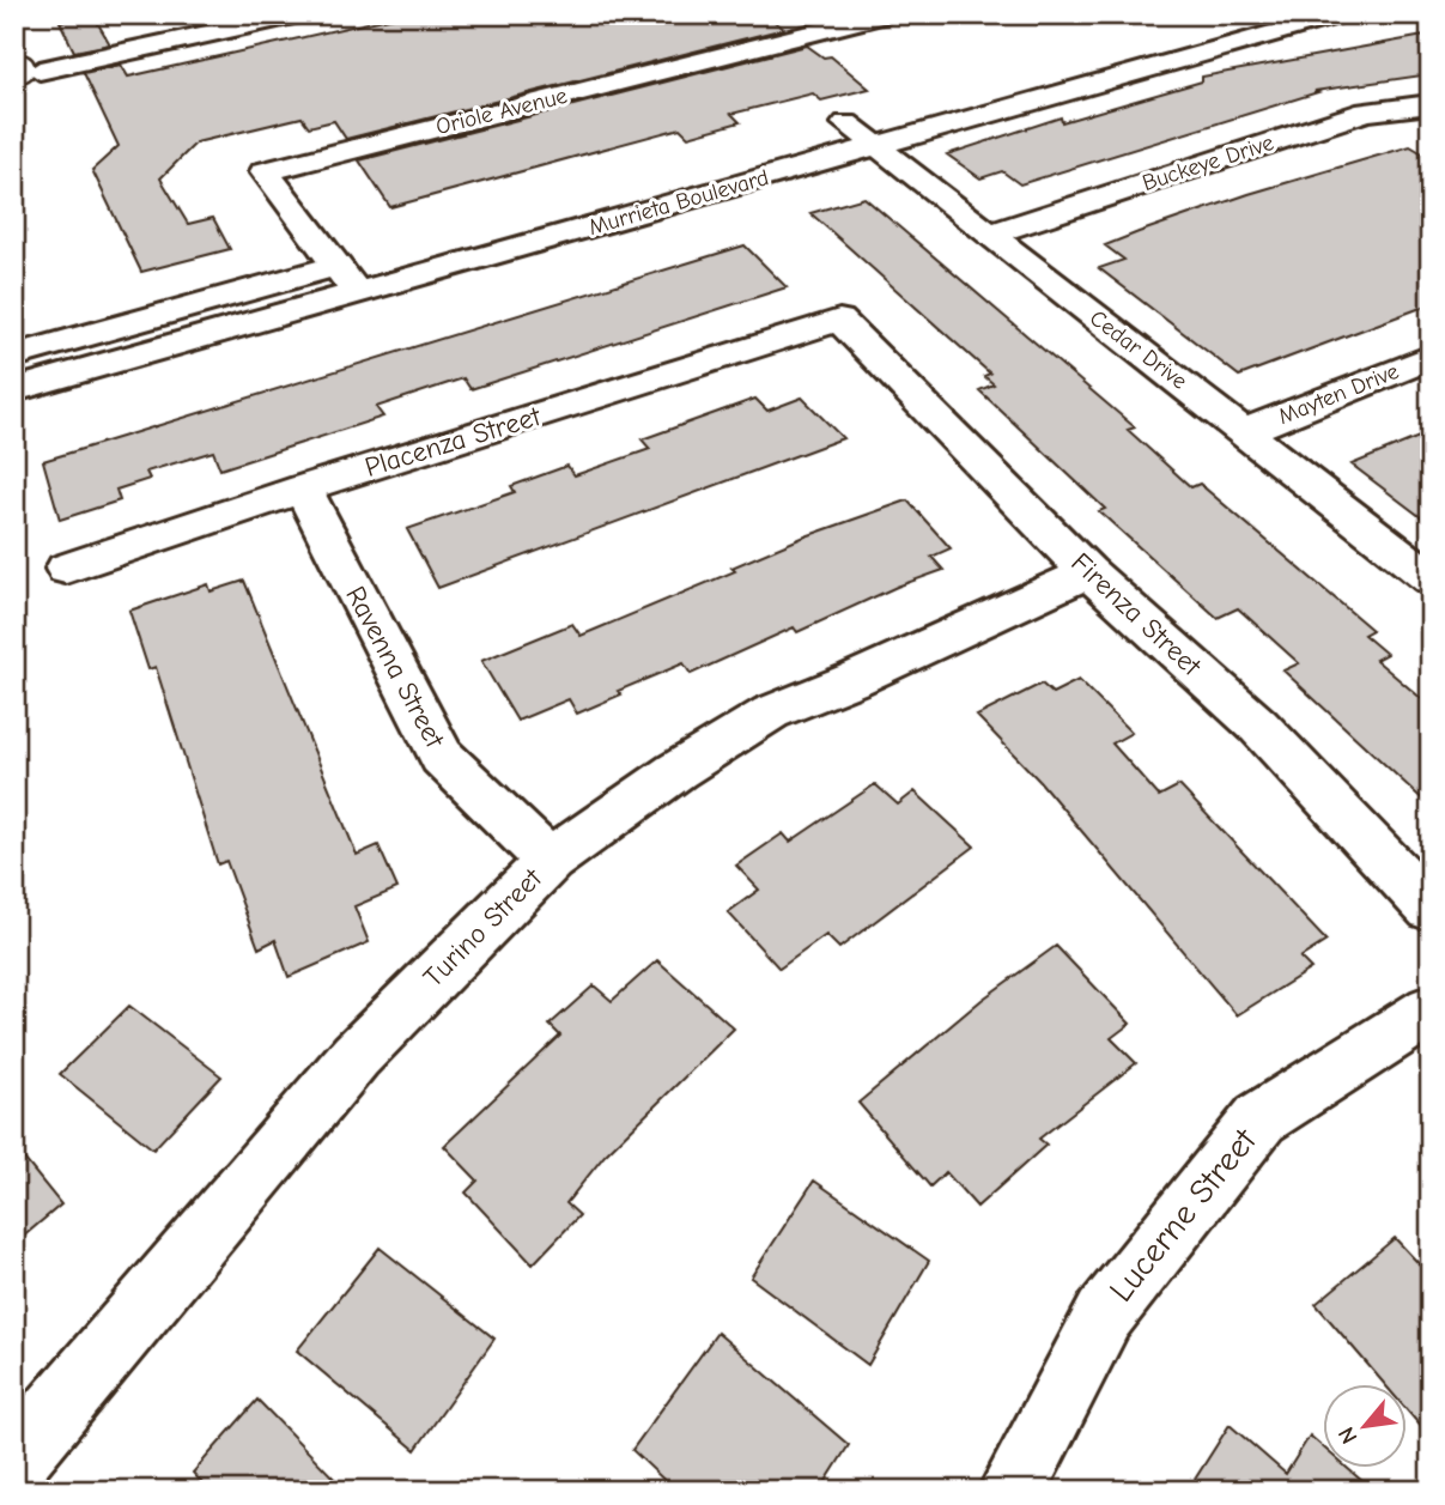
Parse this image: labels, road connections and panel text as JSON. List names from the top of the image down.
{
  "streets": {
    "street": [
      "Oriole Avenue",
      "Buckeye Drive",
      "Murrieta Boulevard",
      "Cedar Drive",
      "Mayten Drive",
      "Placenza Street",
      "Firenza Street",
      "Ravenna Street",
      "Turino Street",
      "Lucerne Street"
    ]
  },
  "crossings": [
    ["Oriole Avenue", "Murrieta Boulevard"],
    ["Buckeye Drive", "Cedar Drive"],
    ["Murrieta Boulevard", "Cedar Drive"],
    ["Cedar Drive", "Mayten Drive"],
    ["Placenza Street", "Firenza Street"],
    ["Placenza Street", "Ravenna Street"],
    ["Firenza Street", "Turino Street"],
    ["Ravenna Street", "Turino Street"]
  ],
  "north": "bottom left"
}
